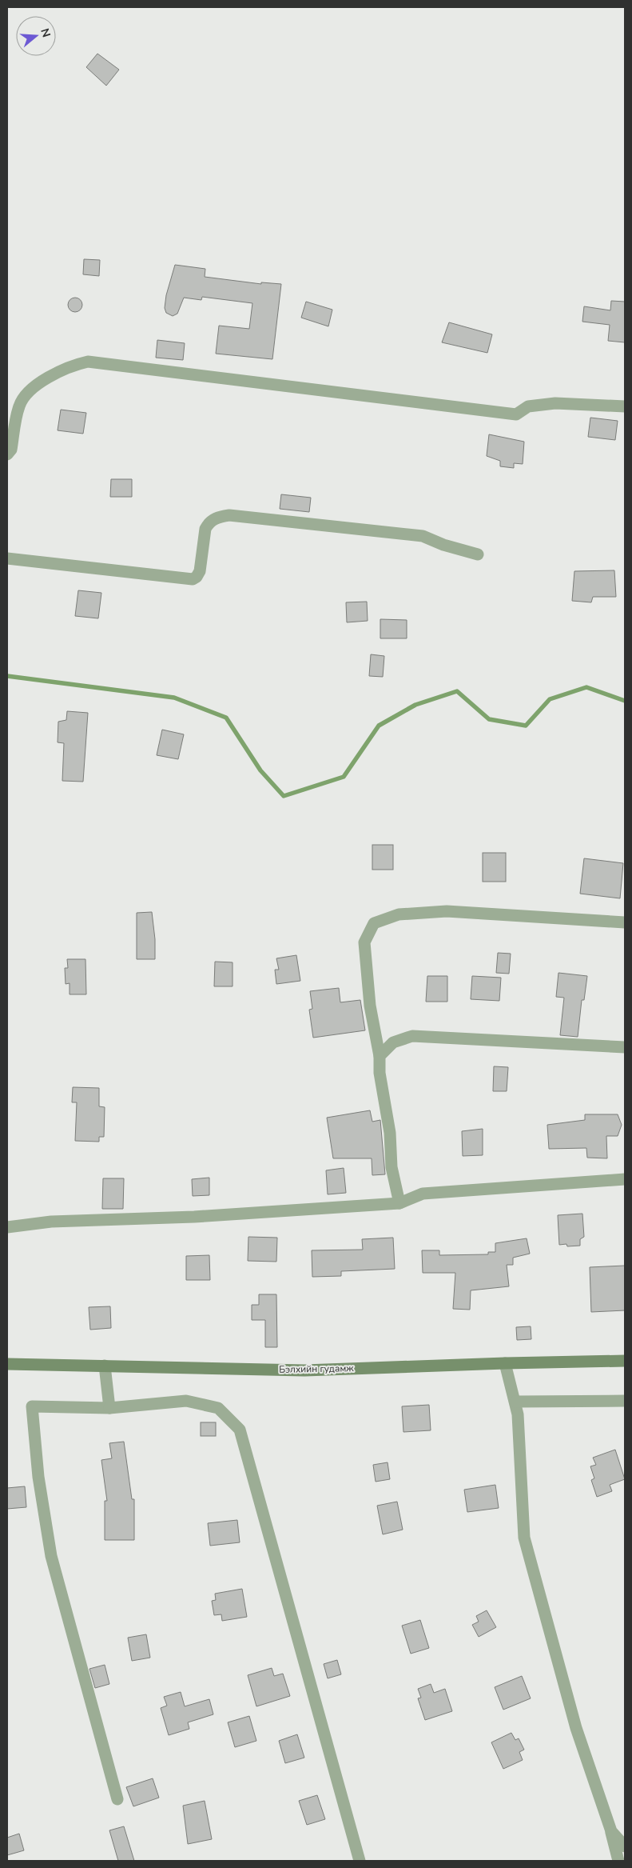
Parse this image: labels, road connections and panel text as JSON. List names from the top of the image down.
{
  "streets": {
    "main road": ["Бэлхийн гудамж"]
  },
  "north": "right"
}
